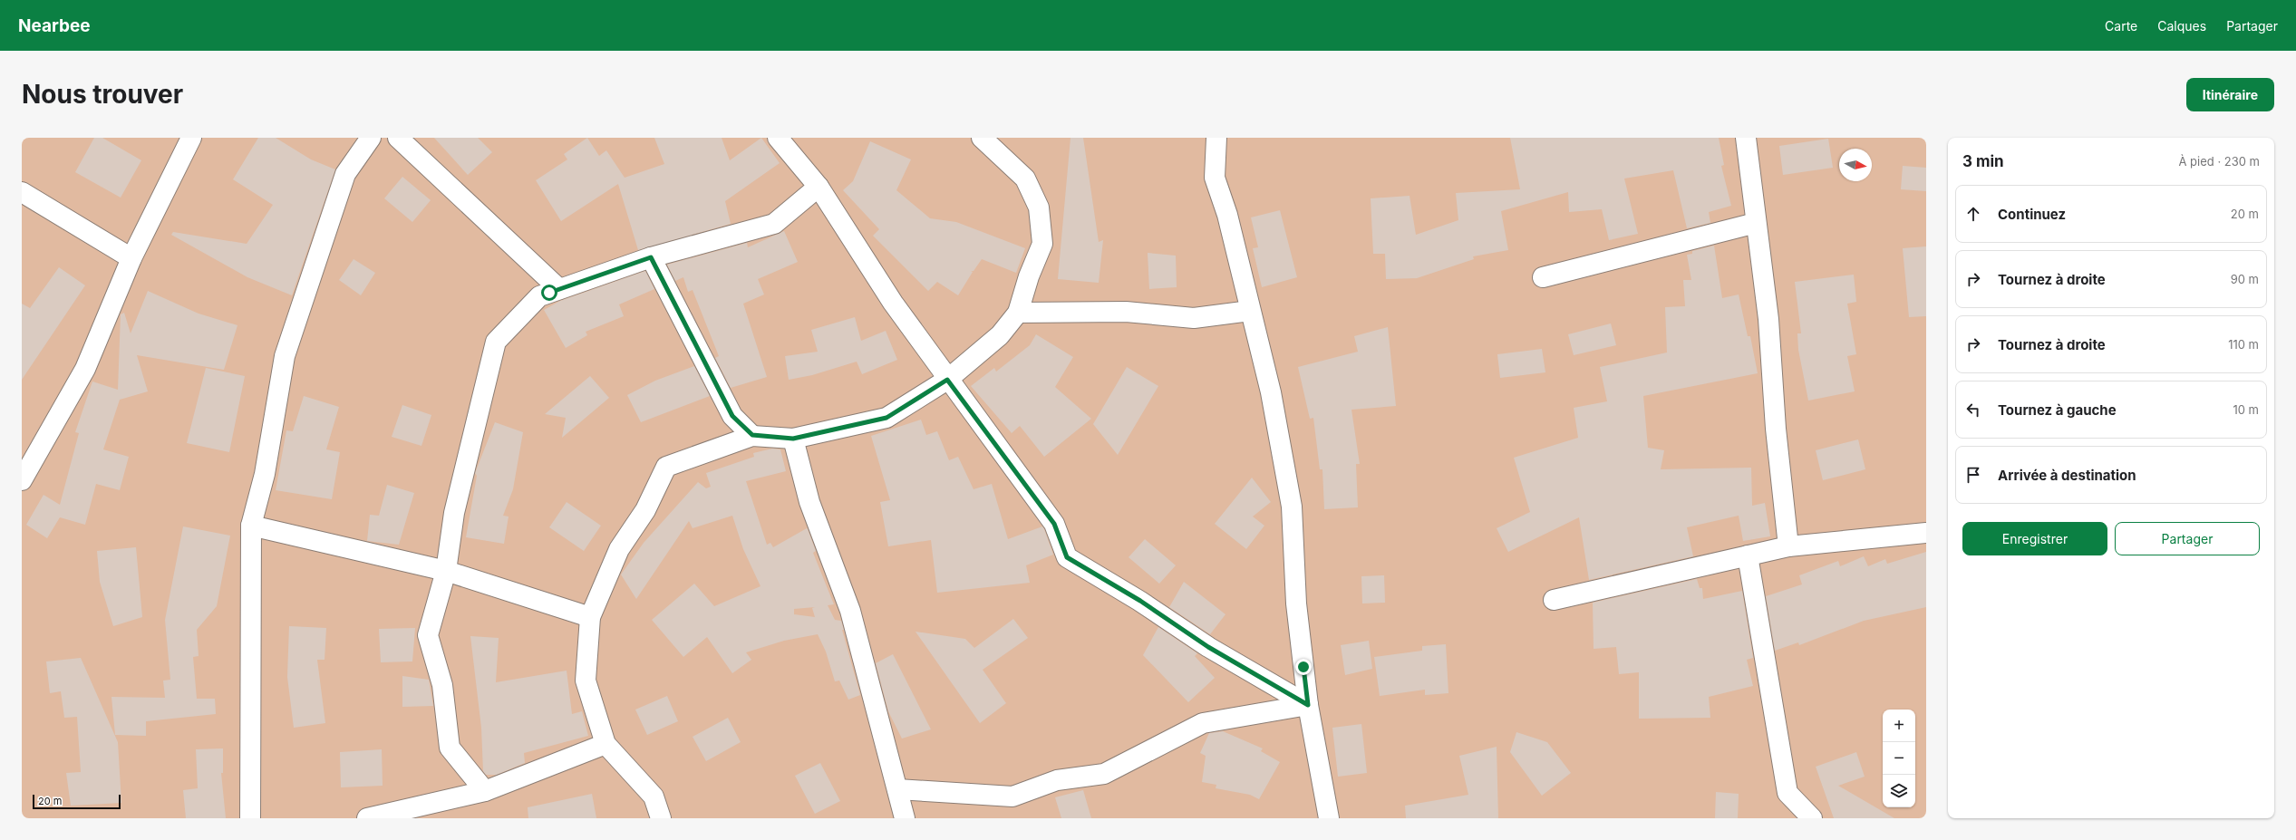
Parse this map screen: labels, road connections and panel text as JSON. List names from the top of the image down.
{
  "scale_bar": "20 m",
  "north": "right",
  "page": {
    "header": "Nearbee",
    "nav": ["Carte", "Calques", "Partager"],
    "buttons": [
      "Itinéraire",
      ["Enregistrer", "Partager"]
    ],
    "title": "Nous trouver",
    "heading": ["3 min", "À pied · 230 m"],
    "list": [
      ["Continuez", "20 m"],
      ["Tournez à droite", "90 m"],
      ["Tournez à droite", "110 m"],
      ["Tournez à gauche", "10 m"],
      "Arrivée à destination"
    ],
    "map_buttons": ["+", "−"],
    "scale": "20 m"
  }
}
